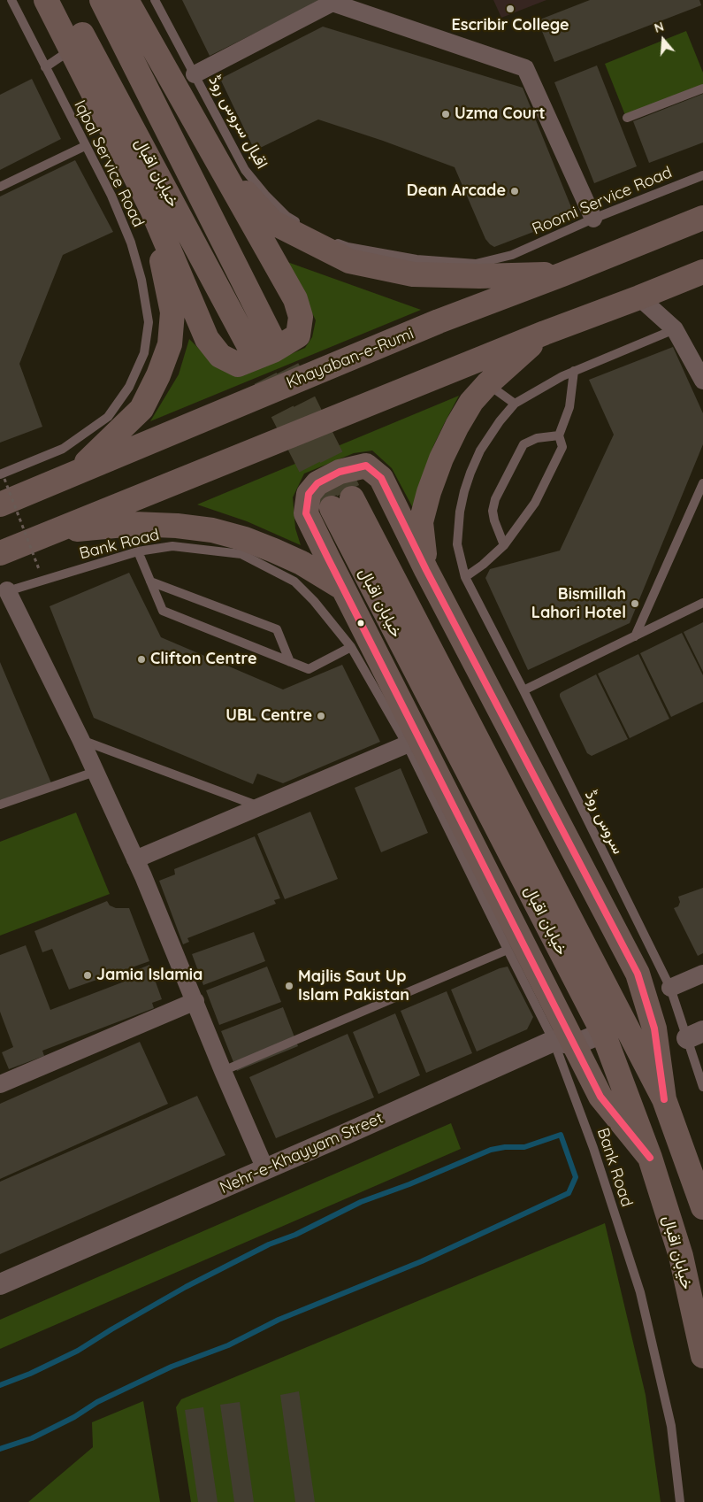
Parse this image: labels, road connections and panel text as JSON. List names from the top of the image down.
{
  "streets": {
    "main road": ["خیابان اقبال", "Khayaban-e-Rumi"],
    "street": ["Nehr-e-Khayyam Street"],
    "lane": [
      "اقبال سروس روڈ",
      "Iqbal Service Road",
      "Roomi Service Road",
      "Bank Road",
      "سروس روڈ"
    ]
  },
  "crossings": [
    ["خیابان اقبال", "Nehr-e-Khayyam Street"],
    ["Bank Road", "Nehr-e-Khayyam Street"]
  ],
  "places": [
    "Escribir College",
    "Uzma Court",
    "Dean Arcade",
    "Bismillah Lahori Hotel",
    "Clifton Centre",
    "UBL Centre",
    "Jamia Islamia",
    "Majlis Saut Up Islam Pakistan"
  ],
  "north": "top"
}
